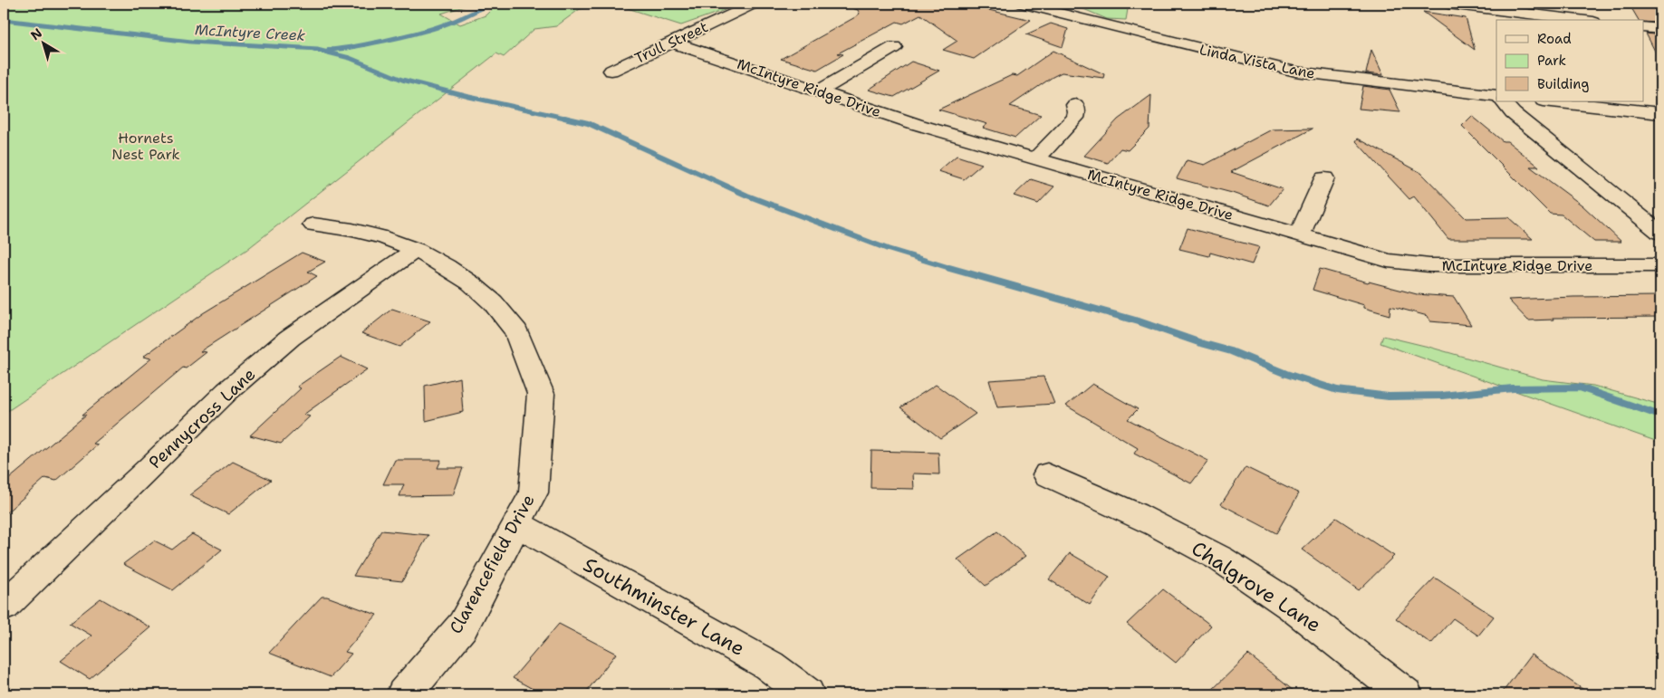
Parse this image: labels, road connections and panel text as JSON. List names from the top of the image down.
{
  "streets": {
    "street": [
      "Trull Street",
      "Linda Vista Lane",
      "McIntyre Ridge Drive",
      "Pennycross Lane",
      "Clarencefield Drive",
      "Chalgrove Lane",
      "Southminster Lane"
    ]
  },
  "crossings": [
    ["Trull Street", "McIntyre Ridge Drive"],
    ["Pennycross Lane", "Clarencefield Drive"],
    ["Clarencefield Drive", "Southminster Lane"]
  ],
  "water": ["McIntyre Creek"],
  "parks": ["Hornets Nest Park"],
  "legend": ["Road", "Park", "Building"],
  "north": "top left"
}
